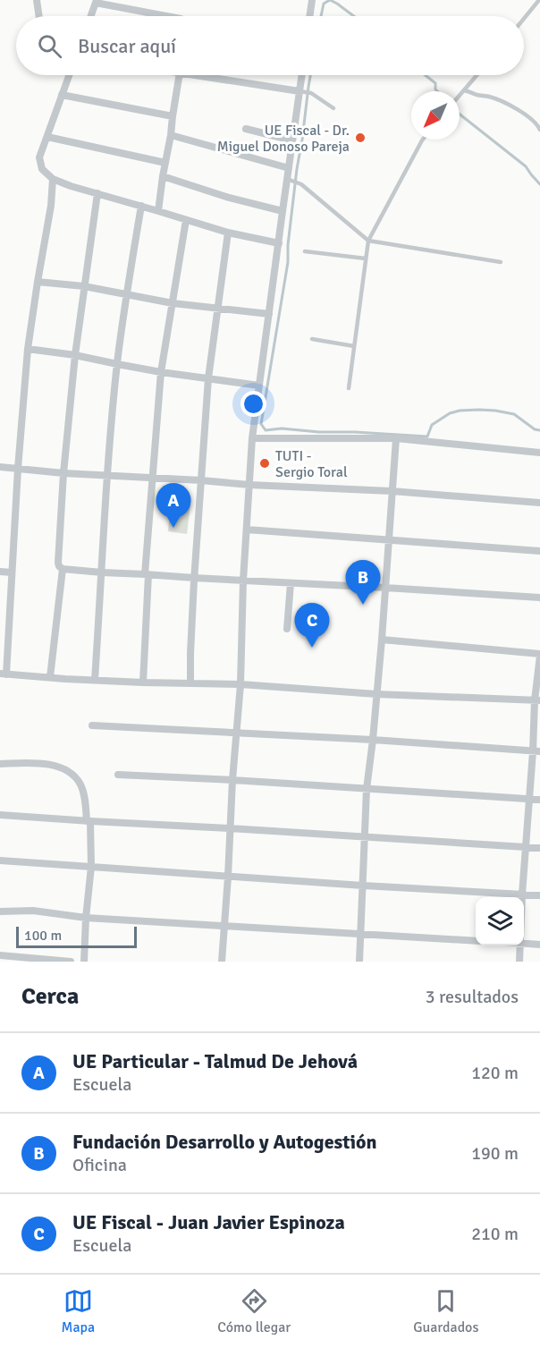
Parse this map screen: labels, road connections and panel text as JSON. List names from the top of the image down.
{
  "places": ["UE Fiscal - Dr. Miguel Donoso Pareja", "TUTI - Sergio Toral"],
  "scale_bar": "100 m",
  "north": "bottom left",
  "page": {
    "search": "Buscar aquí",
    "pins": ["A", "B", "C"],
    "scale": "100 m",
    "heading": ["Cerca", "3 resultados"],
    "list": [
      {
        "mark": "A",
        "name": "UE Particular - Talmud De Jehová",
        "note": "Escuela",
        "value": "120 m"
      },
      {
        "mark": "B",
        "name": "Fundación Desarrollo y Autogestión",
        "note": "Oficina",
        "value": "190 m"
      },
      {
        "mark": "C",
        "name": "UE Fiscal - Juan Javier Espinoza",
        "note": "Escuela",
        "value": "210 m"
      }
    ],
    "nav": ["Mapa", "Cómo llegar", "Guardados"]
  }
}
